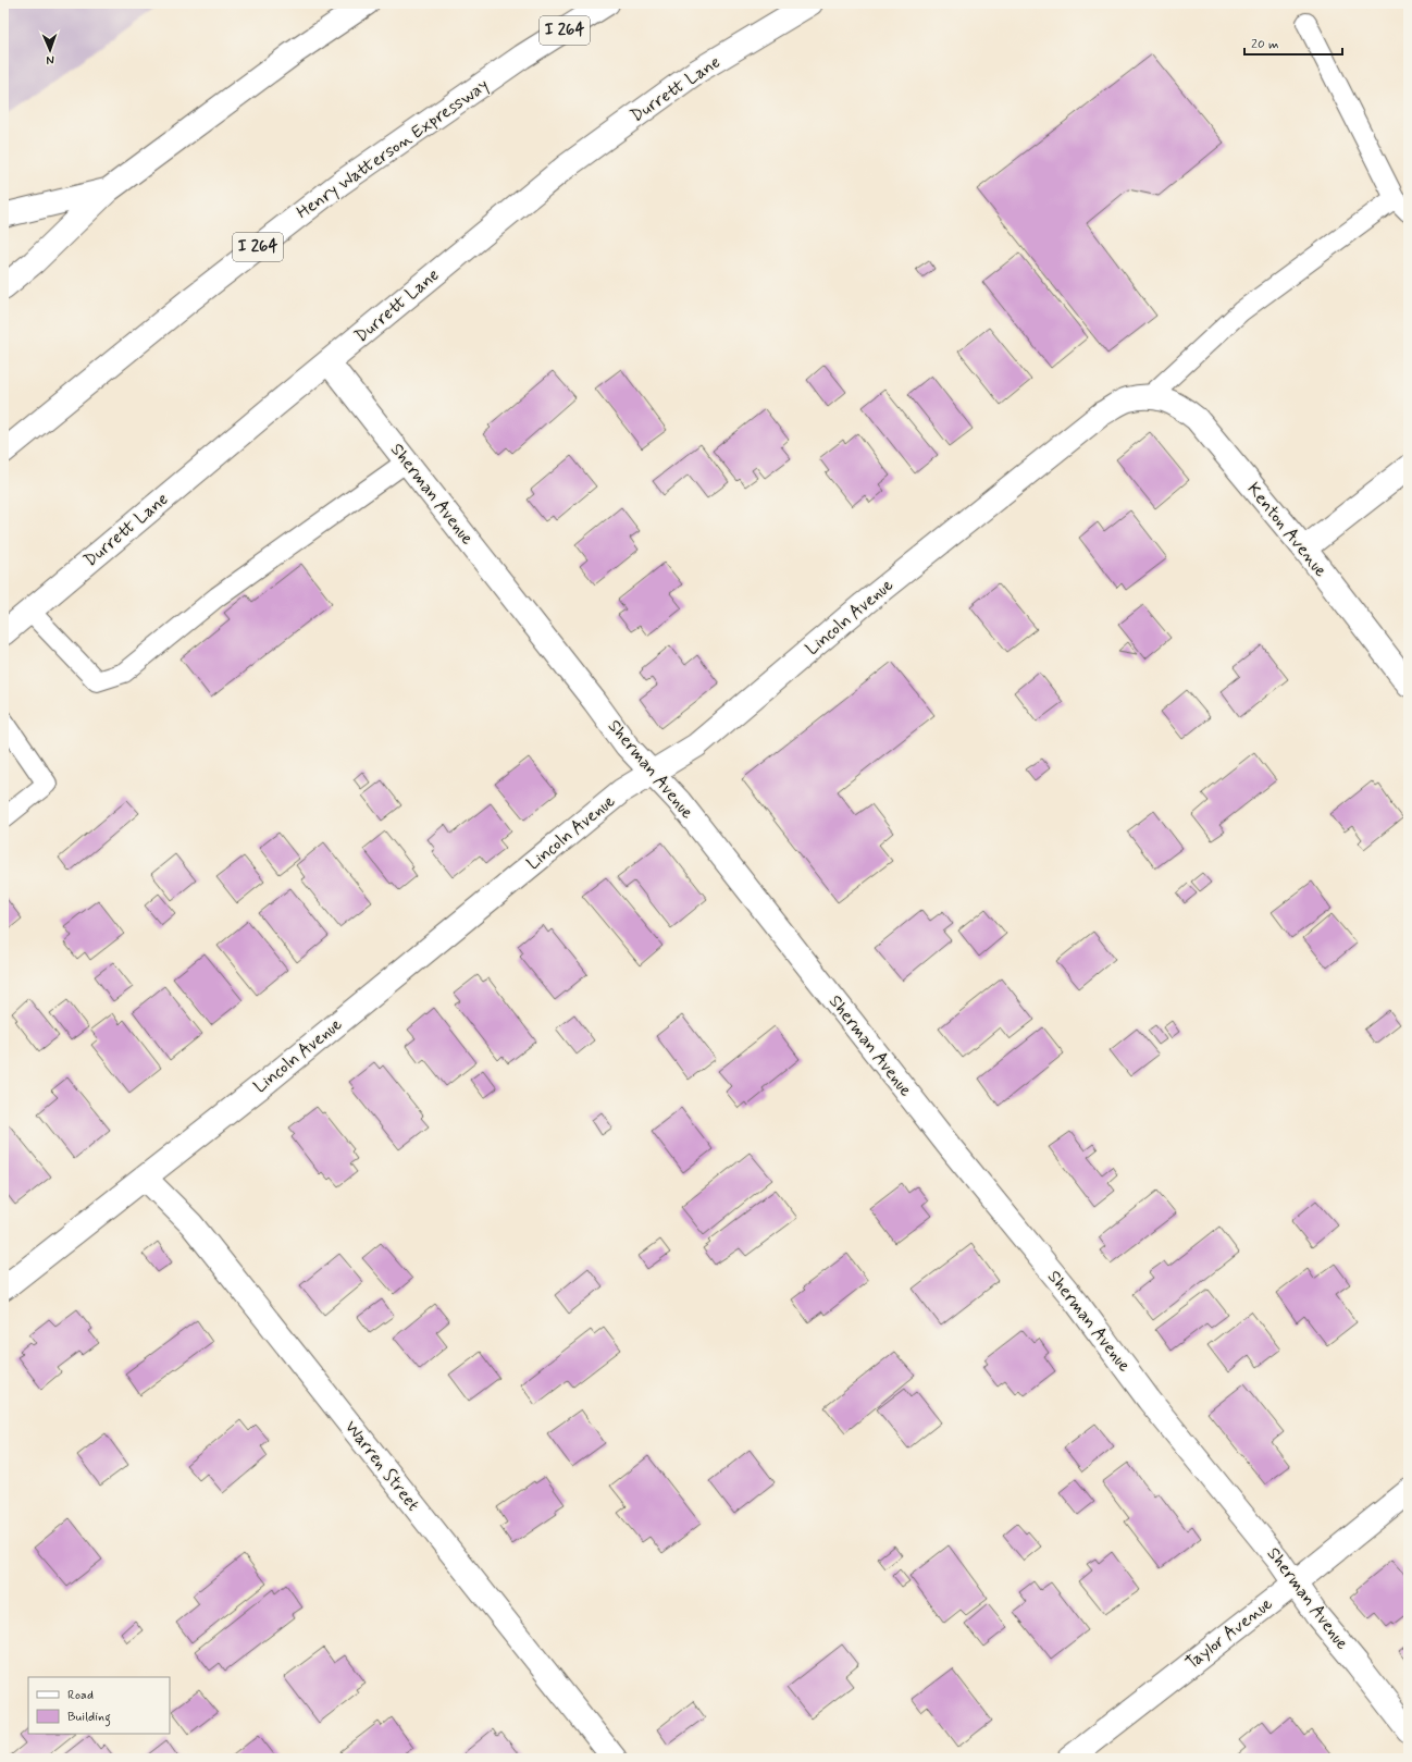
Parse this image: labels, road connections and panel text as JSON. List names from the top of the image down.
{
  "streets": {
    "main road": [
      "I 264",
      "Durrett Lane",
      "Henry Watterson Expressway",
      "Sherman Avenue",
      "Kenton Avenue",
      "Lincoln Avenue",
      "Warren Street",
      "Taylor Avenue"
    ]
  },
  "crossings": [
    ["Durrett Lane", "Sherman Avenue"],
    ["Sherman Avenue", "Lincoln Avenue"],
    ["Sherman Avenue", "Taylor Avenue"],
    ["Kenton Avenue", "Lincoln Avenue"],
    ["Lincoln Avenue", "Warren Street"]
  ],
  "legend": ["Road", "Building"],
  "scale_bar": "20 m",
  "north": "bottom"
}
